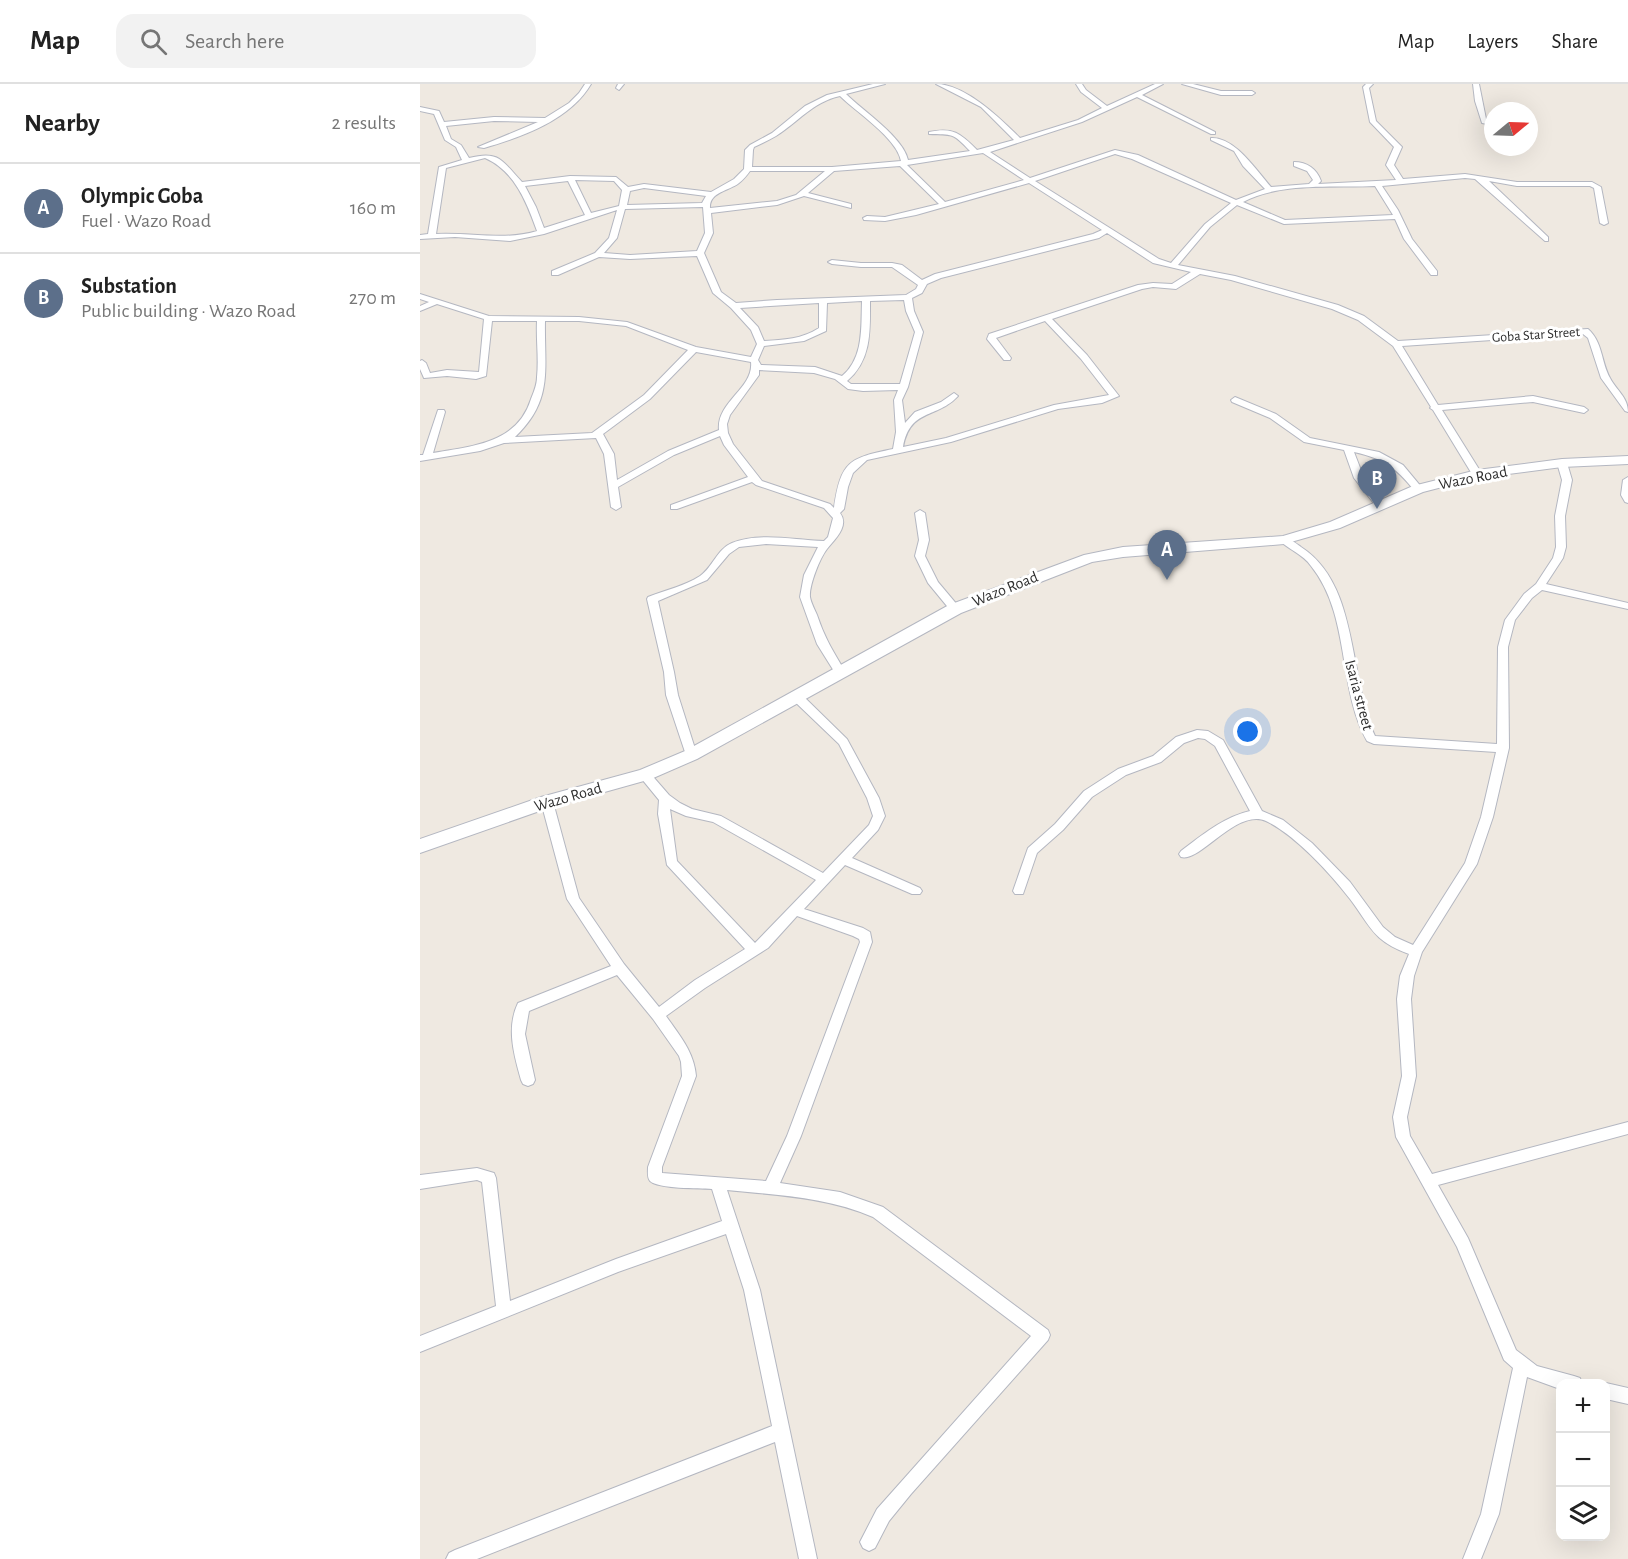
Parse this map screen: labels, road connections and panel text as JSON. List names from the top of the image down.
{
  "streets": {
    "main road": ["Wazo Road"],
    "street": ["Goba Star Street", "Isaria street"]
  },
  "crossings": [
    ["Wazo Road", "Isaria street"]
  ],
  "north": "right",
  "page": {
    "header": "Map",
    "search": "Search here",
    "nav": ["Map", "Layers", "Share"],
    "heading": ["Nearby", "2 results"],
    "list": [
      {
        "mark": "A",
        "name": "Olympic Goba",
        "note": "Fuel · Wazo Road",
        "value": "160 m"
      },
      {
        "mark": "B",
        "name": "Substation",
        "note": "Public building · Wazo Road",
        "value": "270 m"
      }
    ],
    "pins": ["B", "A"],
    "map_buttons": ["+", "−"]
  }
}
